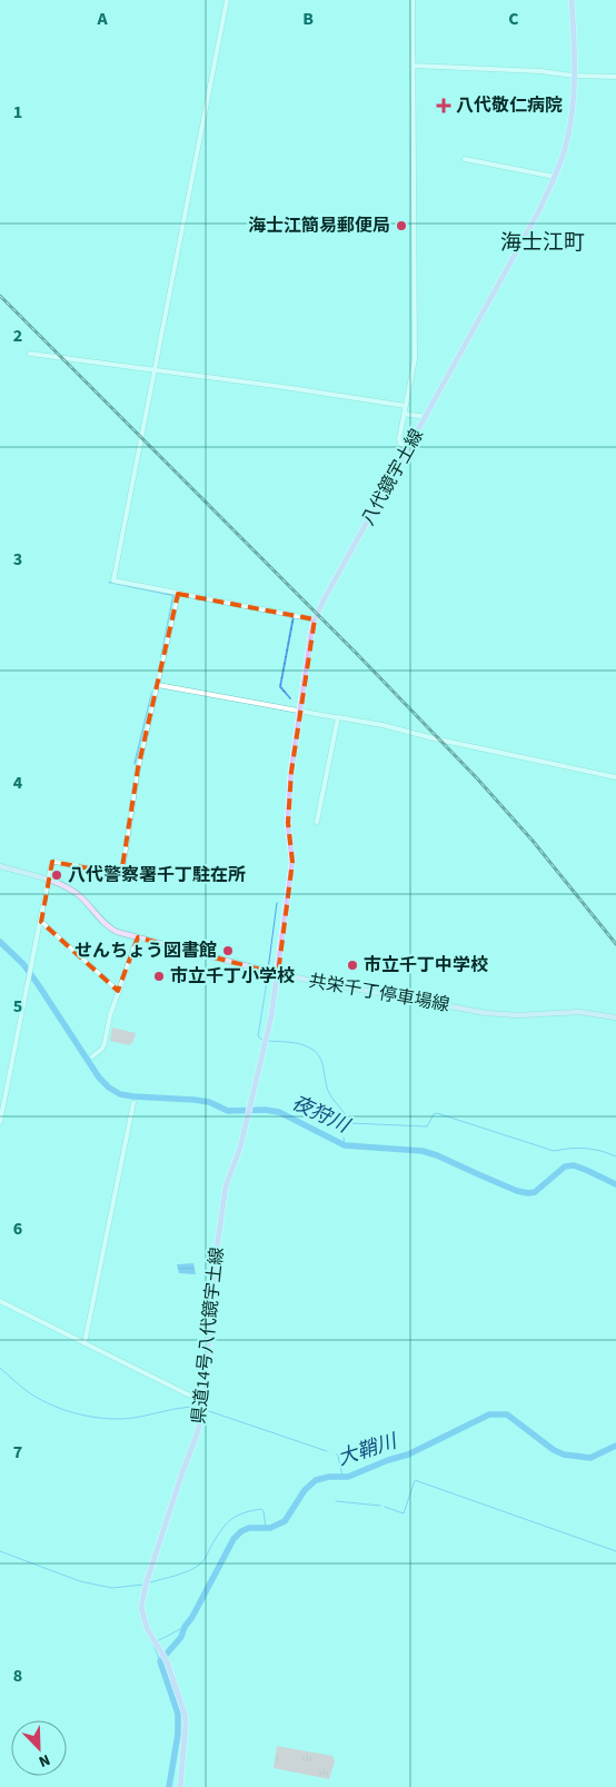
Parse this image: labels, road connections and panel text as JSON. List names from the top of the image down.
{
  "streets": {
    "main road": ["八代鏡宇土線", "共栄千丁停車場線", "県道14号八代鏡宇土線"]
  },
  "crossings": [
    ["八代鏡宇土線", "共栄千丁停車場線"],
    ["八代鏡宇土線", "県道14号八代鏡宇土線"],
    ["共栄千丁停車場線", "県道14号八代鏡宇土線"]
  ],
  "districts": ["海士江町"],
  "water": ["夜狩川", "大鞘川"],
  "places": {
    "health": ["八代敬仁病院"],
    "other": [
      "海士江簡易郵便局",
      "八代警察署千丁駐在所",
      "せんちょう図書館",
      "市立千丁中学校",
      "市立千丁小学校"
    ]
  },
  "north": "bottom right",
  "grid": {
    "columns": ["A", "B", "C"],
    "rows": [
      "1",
      "2",
      "3",
      "4",
      "5",
      "6",
      "7",
      "8"
    ]
  }
}
